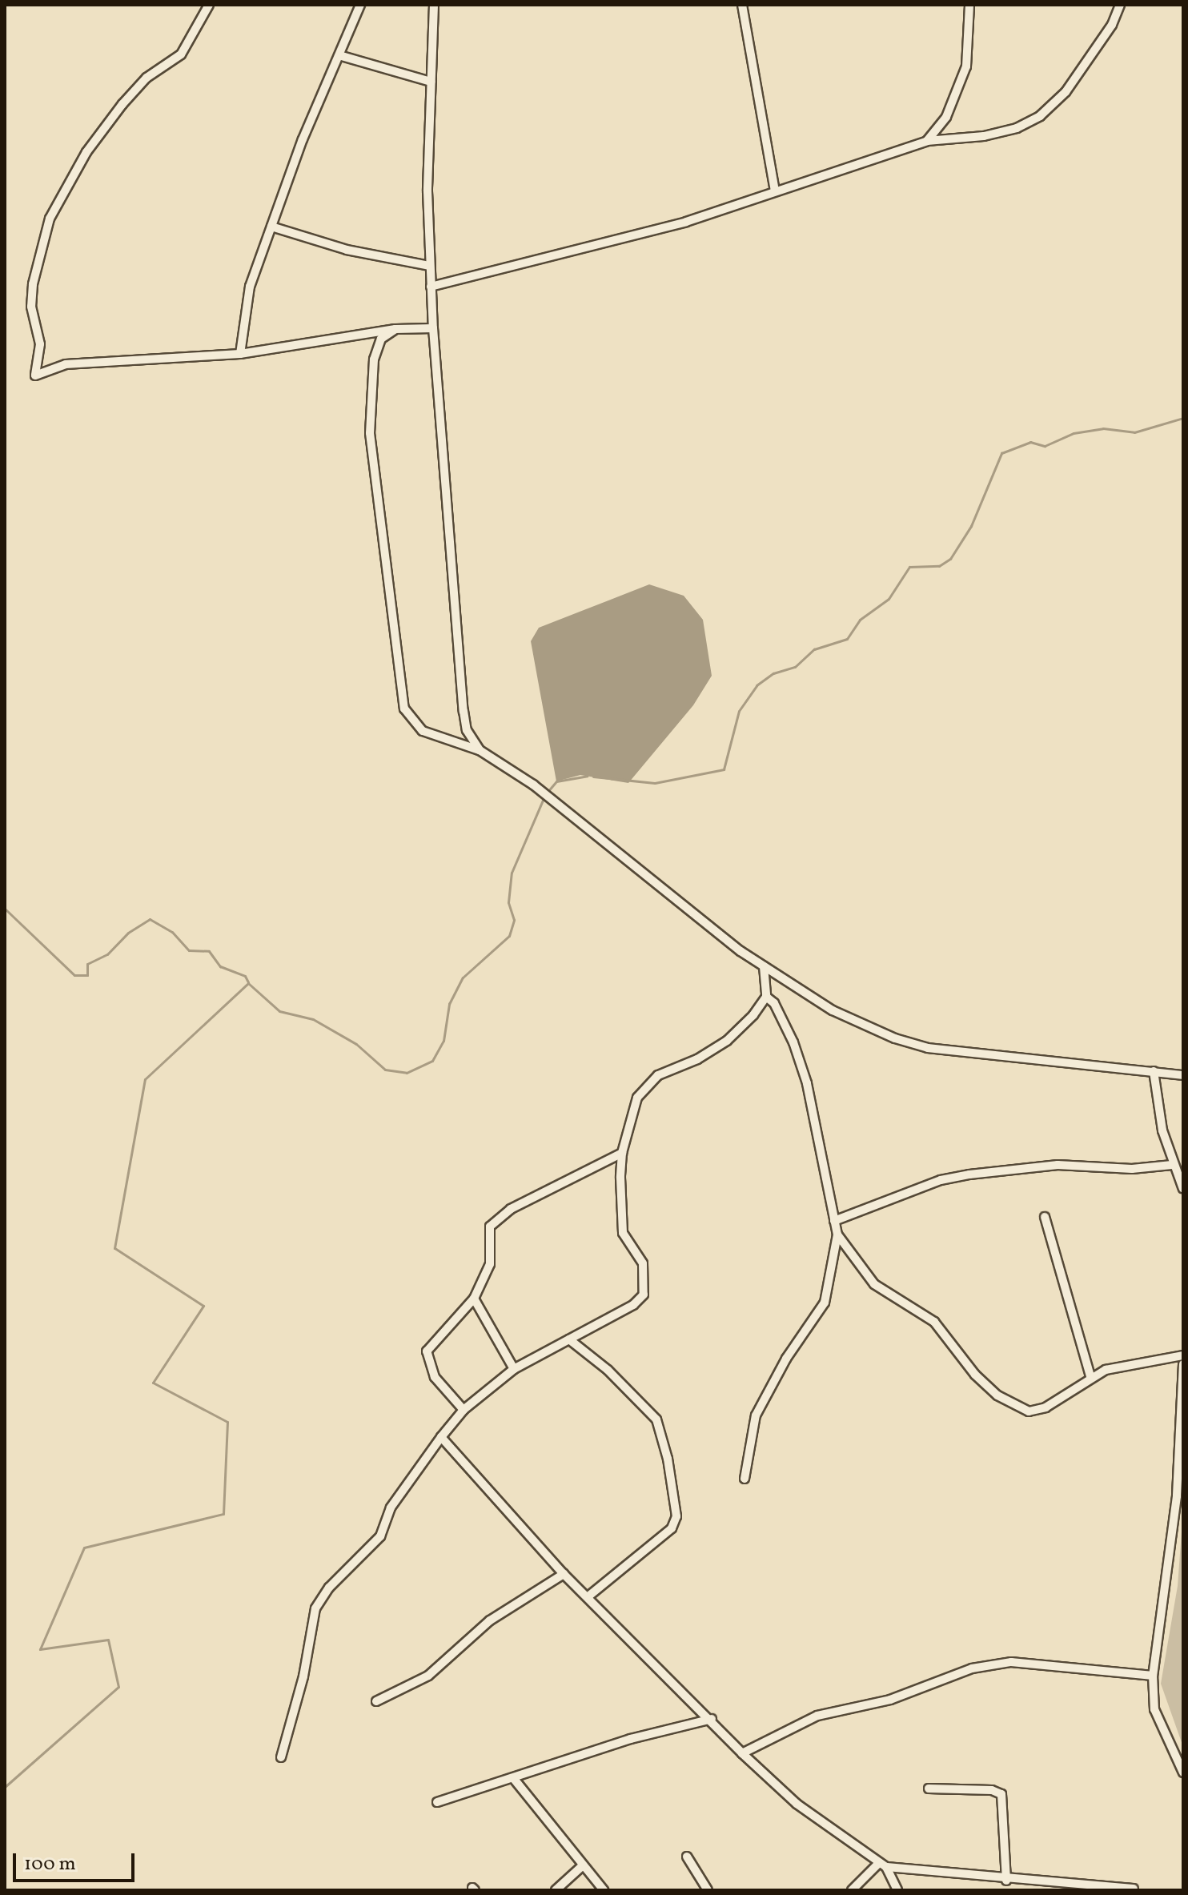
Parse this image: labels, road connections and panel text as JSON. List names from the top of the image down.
{
  "scale_bar": "100 m"
}
